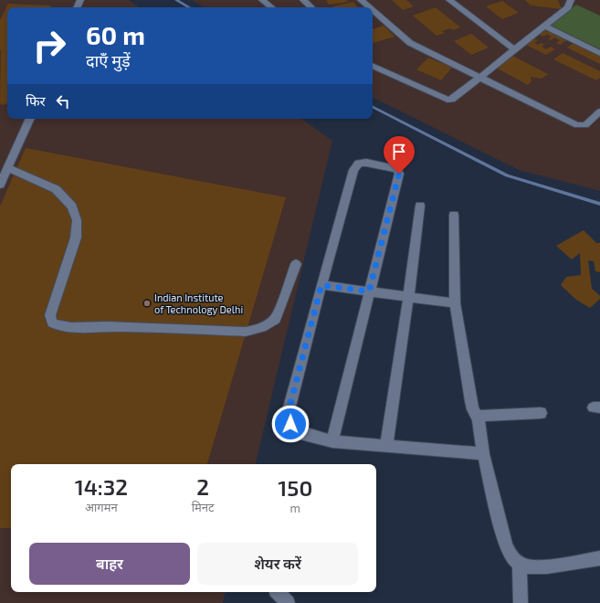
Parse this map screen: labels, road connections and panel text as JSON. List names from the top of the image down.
{
  "places": ["Indian Institute of Technology Delhi"],
  "page": {
    "turn": ["60 m", "दाएँ मुड़ें"],
    "then": "फिर",
    "eta": [
      "14:32",
      "आगमन",
      "2",
      "मिनट",
      "150",
      "m"
    ],
    "buttons": ["बाहर", "शेयर करें"]
  }
}
